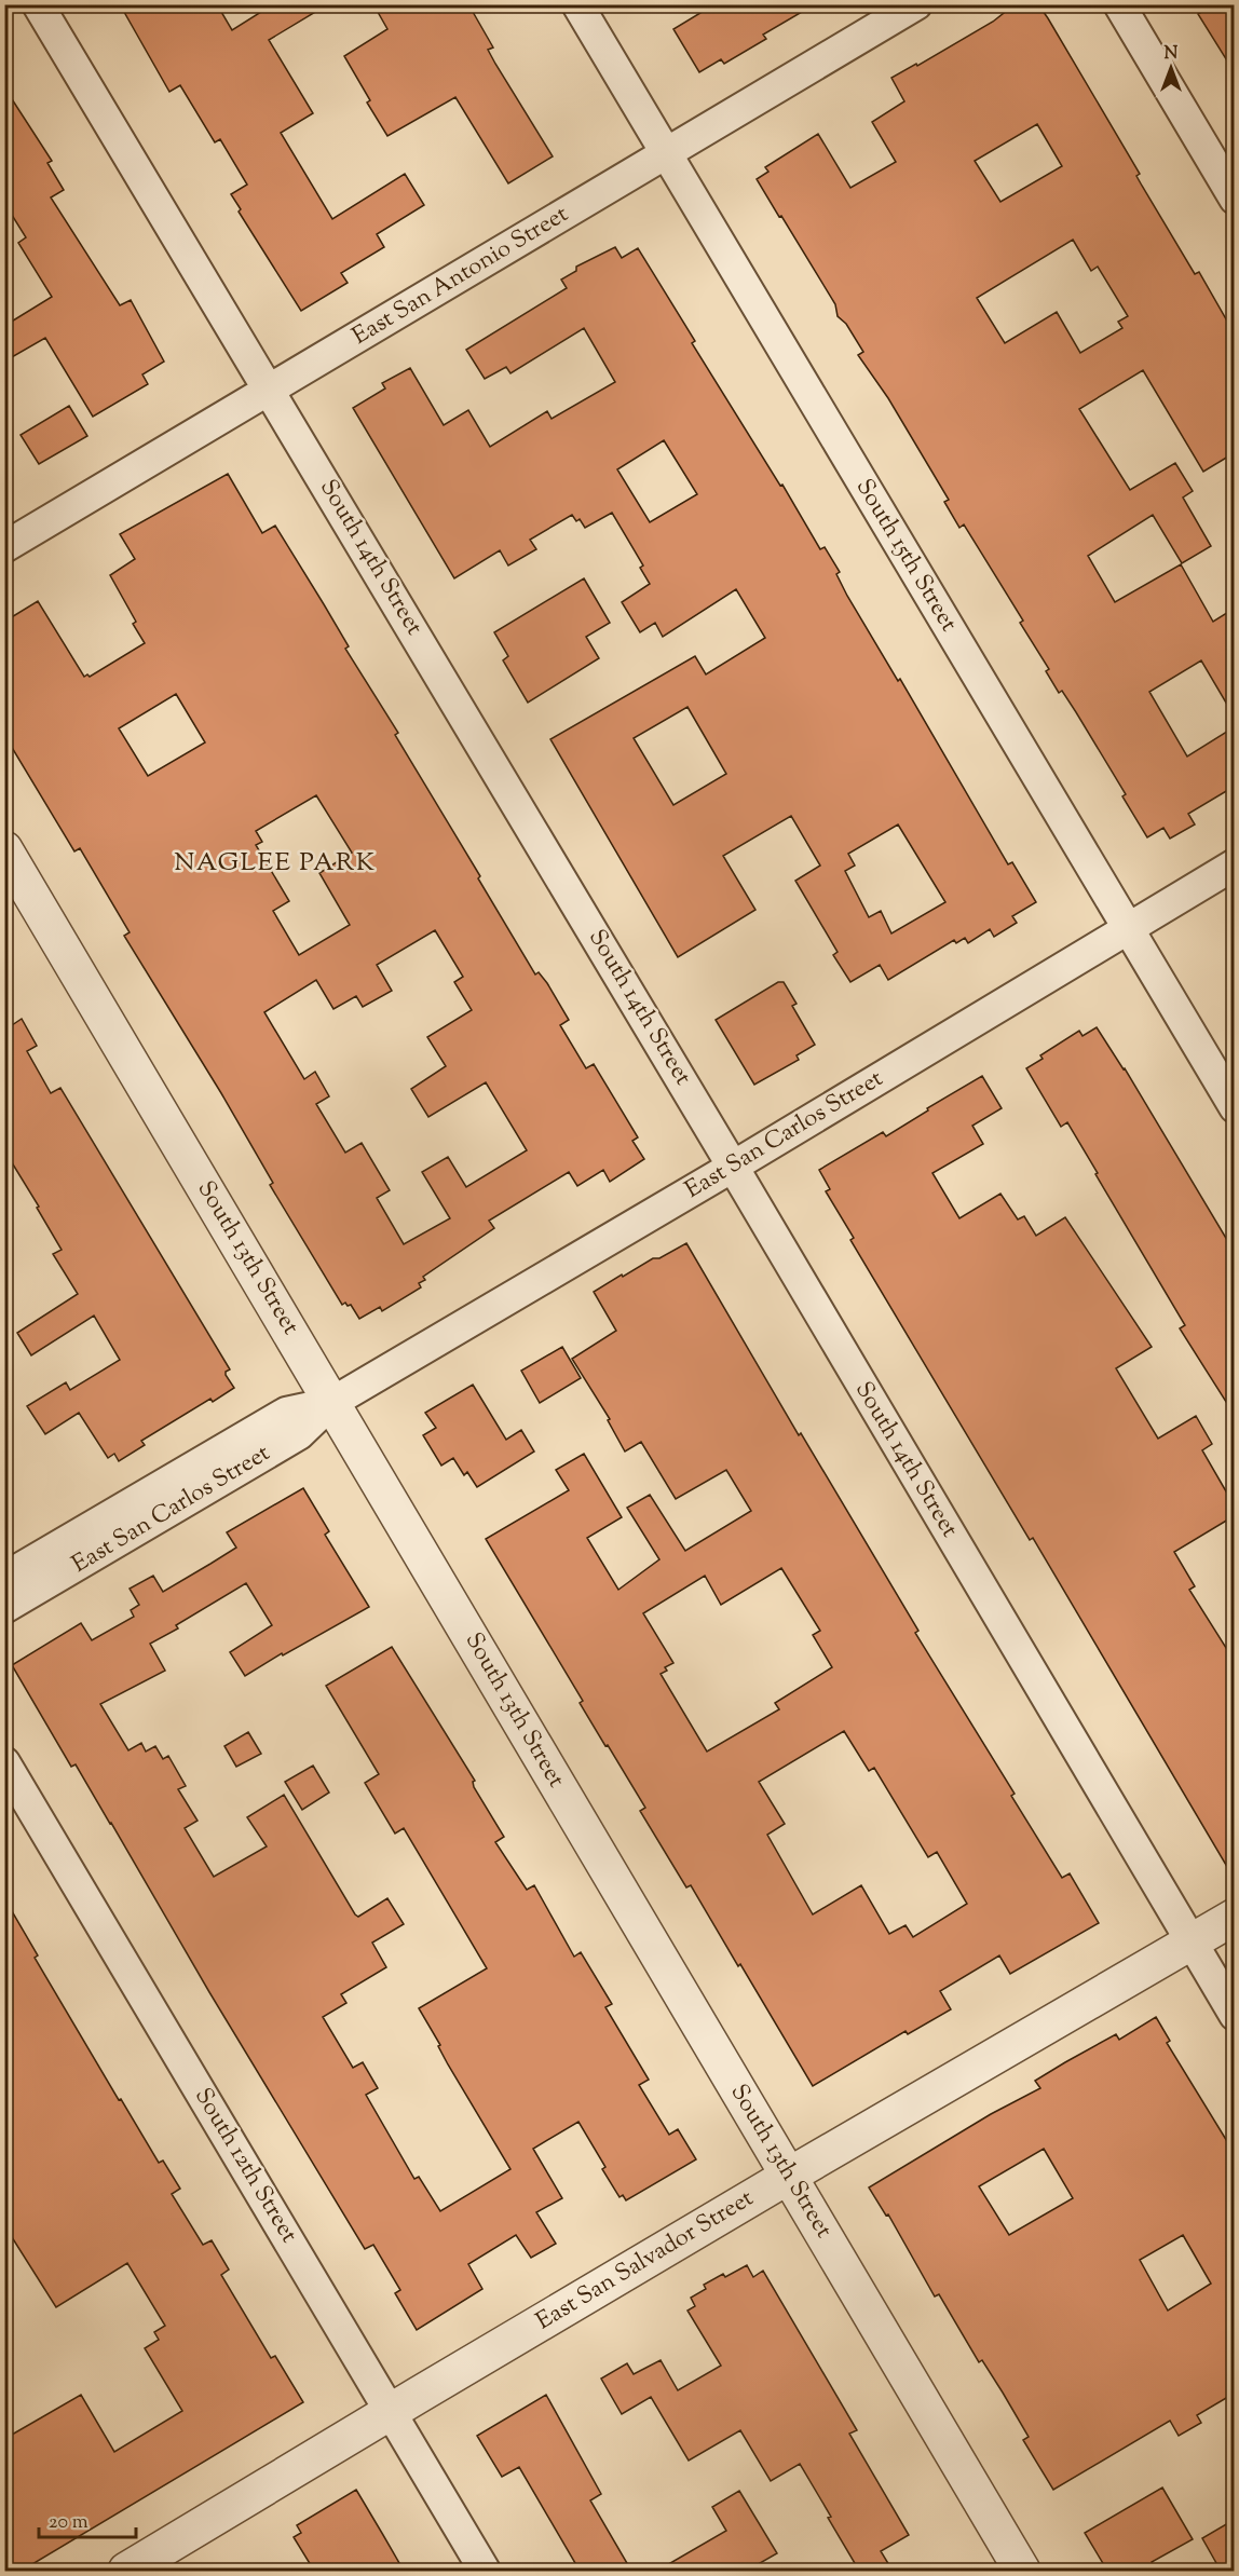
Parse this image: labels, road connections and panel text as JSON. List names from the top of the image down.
{
  "streets": {
    "street": [
      "East San Antonio Street",
      "South 15th Street",
      "South 14th Street",
      "East San Carlos Street",
      "South 13th Street",
      "South 12th Street",
      "East San Salvador Street"
    ]
  },
  "crossings": [
    ["East San Antonio Street", "South 15th Street"],
    ["East San Antonio Street", "South 14th Street"],
    ["South 15th Street", "East San Carlos Street"],
    ["South 14th Street", "East San Carlos Street"],
    ["South 14th Street", "East San Salvador Street"],
    ["East San Carlos Street", "South 13th Street"],
    ["South 13th Street", "East San Salvador Street"],
    ["South 12th Street", "East San Salvador Street"]
  ],
  "districts": ["NAGLEE PARK"],
  "scale_bar": "20 m",
  "north": "top"
}
